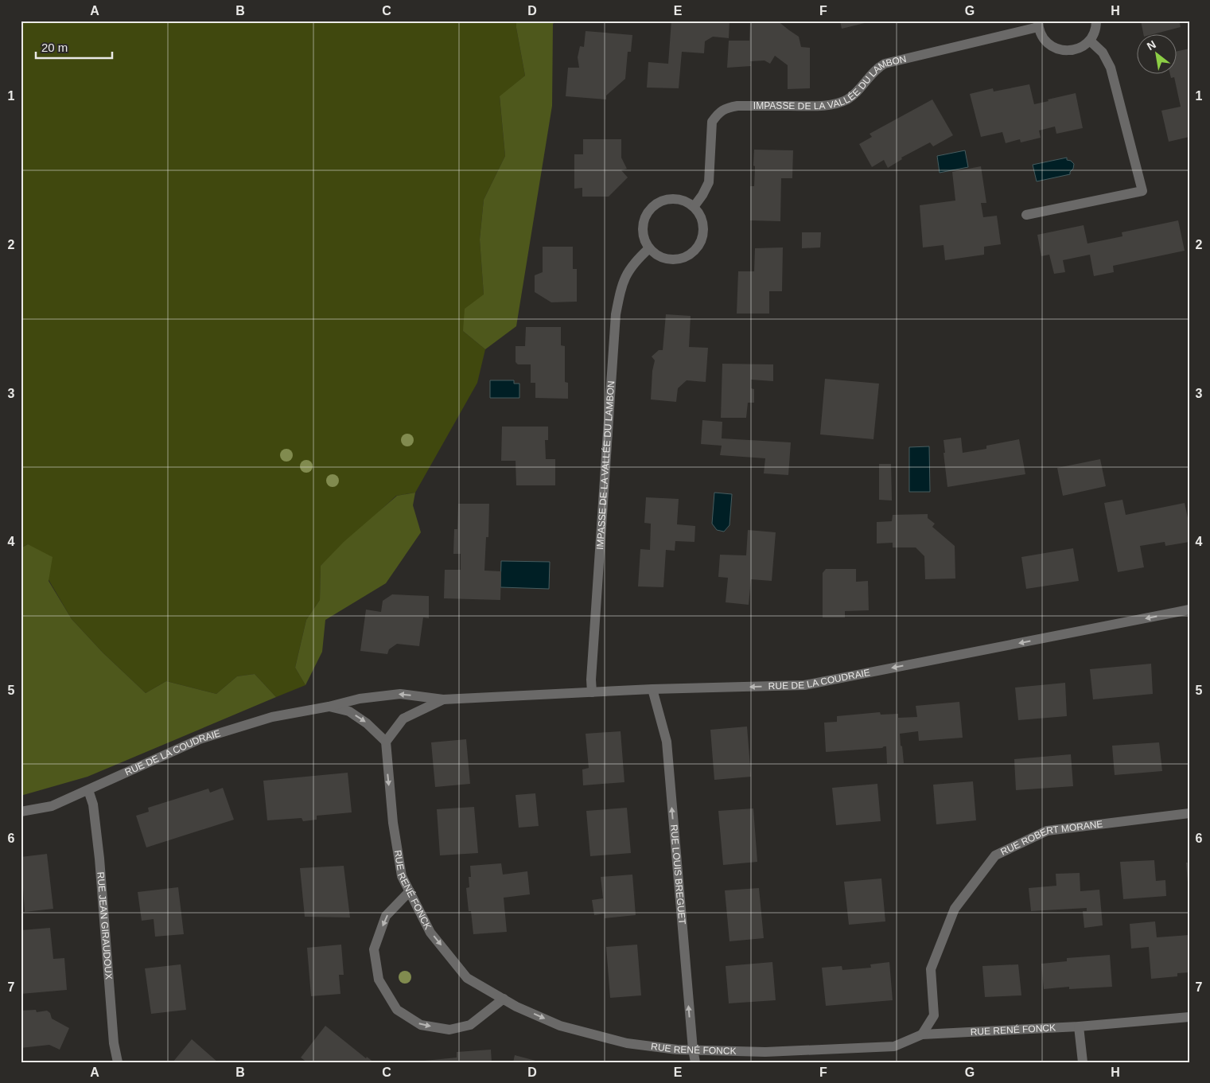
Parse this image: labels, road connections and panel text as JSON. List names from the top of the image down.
{
  "streets": {
    "street": [
      "IMPASSE DE LA VALLÉE DU LAMBON",
      "RUE DE LA COUDRAIE",
      "RUE ROBERT MORANE",
      "RUE LOUIS BREGUET",
      "RUE RENÉ FONCK",
      "RUE JEAN GIRAUDOUX"
    ]
  },
  "crossings": [
    ["IMPASSE DE LA VALLÉE DU LAMBON", "RUE DE LA COUDRAIE"],
    ["RUE DE LA COUDRAIE", "RUE LOUIS BREGUET"],
    ["RUE DE LA COUDRAIE", "RUE RENÉ FONCK"],
    ["RUE DE LA COUDRAIE", "RUE JEAN GIRAUDOUX"],
    ["RUE ROBERT MORANE", "RUE RENÉ FONCK"],
    ["RUE LOUIS BREGUET", "RUE RENÉ FONCK"]
  ],
  "one_way": ["RUE DE LA COUDRAIE", "RUE LOUIS BREGUET", "RUE RENÉ FONCK"],
  "scale_bar": "20 m",
  "north": "top left",
  "grid": {
    "columns": [
      "A",
      "B",
      "C",
      "D",
      "E",
      "F",
      "G",
      "H"
    ],
    "rows": [
      "1",
      "2",
      "3",
      "4",
      "5",
      "6",
      "7"
    ]
  }
}
